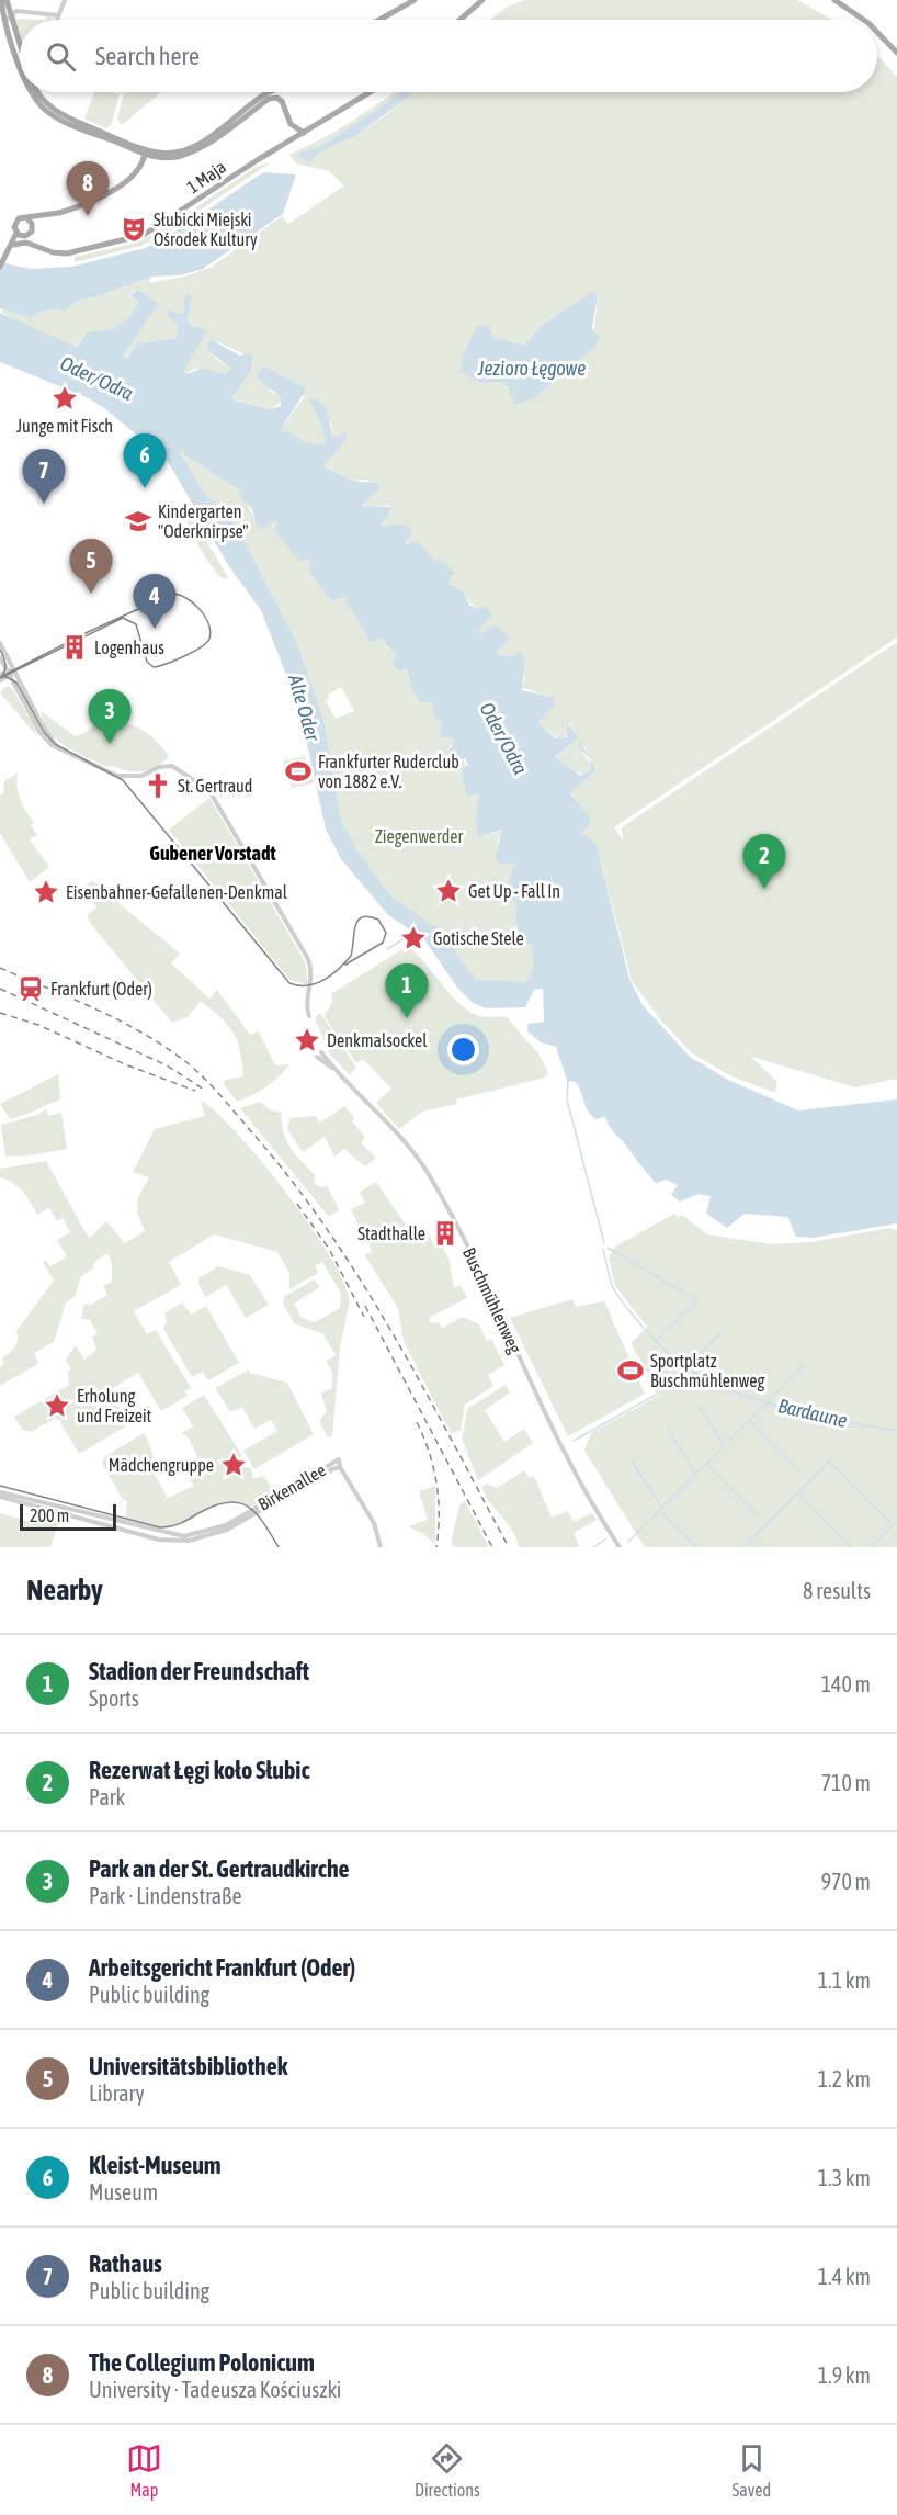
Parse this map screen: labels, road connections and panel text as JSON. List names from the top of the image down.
{
  "streets": {
    "main road": ["1 Maja"],
    "street": ["Buschmühlenweg", "Birkenallee"]
  },
  "districts": ["Gubener Vorstadt"],
  "water": [
    "Jezioro Łęgowe",
    "Oder/Odra",
    "Alte Oder",
    "Bardaune"
  ],
  "parks": ["Ziegenwerder"],
  "places": {
    "theatre": ["Słubicki Miejski Ośrodek Kultury"],
    "place": [
      "Junge mit Fisch",
      "Get Up - Fall In",
      "Eisenbahner-Gefallenen-Denkmal",
      "Gotische Stele",
      "Denkmalsockel",
      "Erholung und Freizeit",
      "Mädchengruppe"
    ],
    "school or university": ["Kindergarten \"Oderknirpse\""],
    "building": ["Logenhaus", "Stadthalle"],
    "sports": ["Frankfurter Ruderclub von 1882 e.V.", "Sportplatz Buschmühlenweg"],
    "church": ["St. Gertraud"],
    "station": ["Frankfurt (Oder)"]
  },
  "scale_bar": "200 m",
  "page": {
    "search": "Search here",
    "pins": [
      "8",
      "6",
      "7",
      "5",
      "4",
      "3",
      "2",
      "1"
    ],
    "scale": "200 m",
    "heading": ["Nearby", "8 results"],
    "list": [
      {
        "mark": "1",
        "name": "Stadion der Freundschaft",
        "note": "Sports",
        "value": "140 m"
      },
      {
        "mark": "2",
        "name": "Rezerwat Łęgi koło Słubic",
        "note": "Park",
        "value": "710 m"
      },
      {
        "mark": "3",
        "name": "Park an der St. Gertraudkirche",
        "note": "Park · Lindenstraße",
        "value": "970 m"
      },
      {
        "mark": "4",
        "name": "Arbeitsgericht Frankfurt (Oder)",
        "note": "Public building",
        "value": "1.1 km"
      },
      {
        "mark": "5",
        "name": "Universitätsbibliothek",
        "note": "Library",
        "value": "1.2 km"
      },
      {
        "mark": "6",
        "name": "Kleist-Museum",
        "note": "Museum",
        "value": "1.3 km"
      },
      {
        "mark": "7",
        "name": "Rathaus",
        "note": "Public building",
        "value": "1.4 km"
      },
      {
        "mark": "8",
        "name": "The Collegium Polonicum",
        "note": "University · Tadeusza Kościuszki",
        "value": "1.9 km"
      }
    ],
    "nav": ["Map", "Directions", "Saved"]
  }
}
